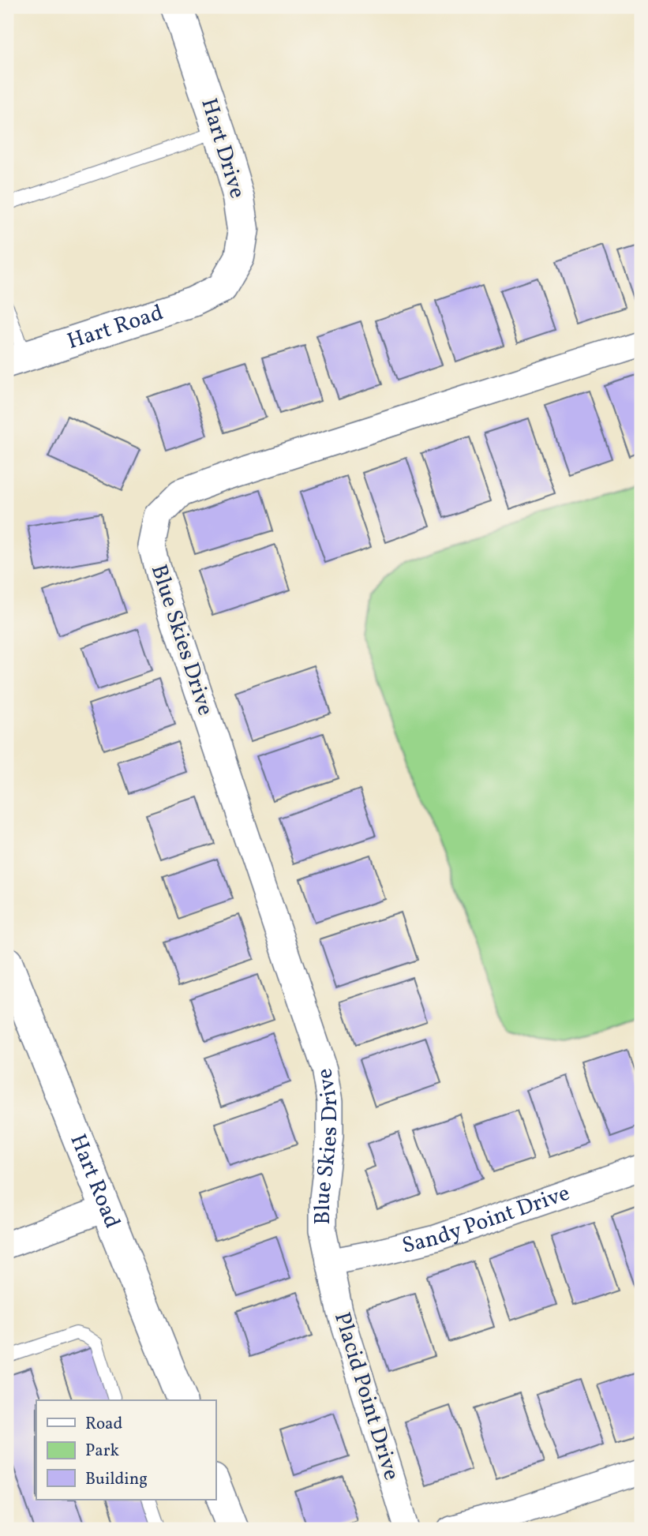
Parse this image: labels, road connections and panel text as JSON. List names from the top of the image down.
{
  "streets": {
    "street": [
      "Hart Drive",
      "Hart Road",
      "Blue Skies Drive",
      "Sandy Point Drive",
      "Placid Point Drive"
    ]
  },
  "crossings": [
    ["Hart Drive", "Hart Road"],
    ["Blue Skies Drive", "Sandy Point Drive"],
    ["Blue Skies Drive", "Placid Point Drive"],
    ["Sandy Point Drive", "Placid Point Drive"]
  ],
  "legend": ["Road", "Park", "Building"]
}
